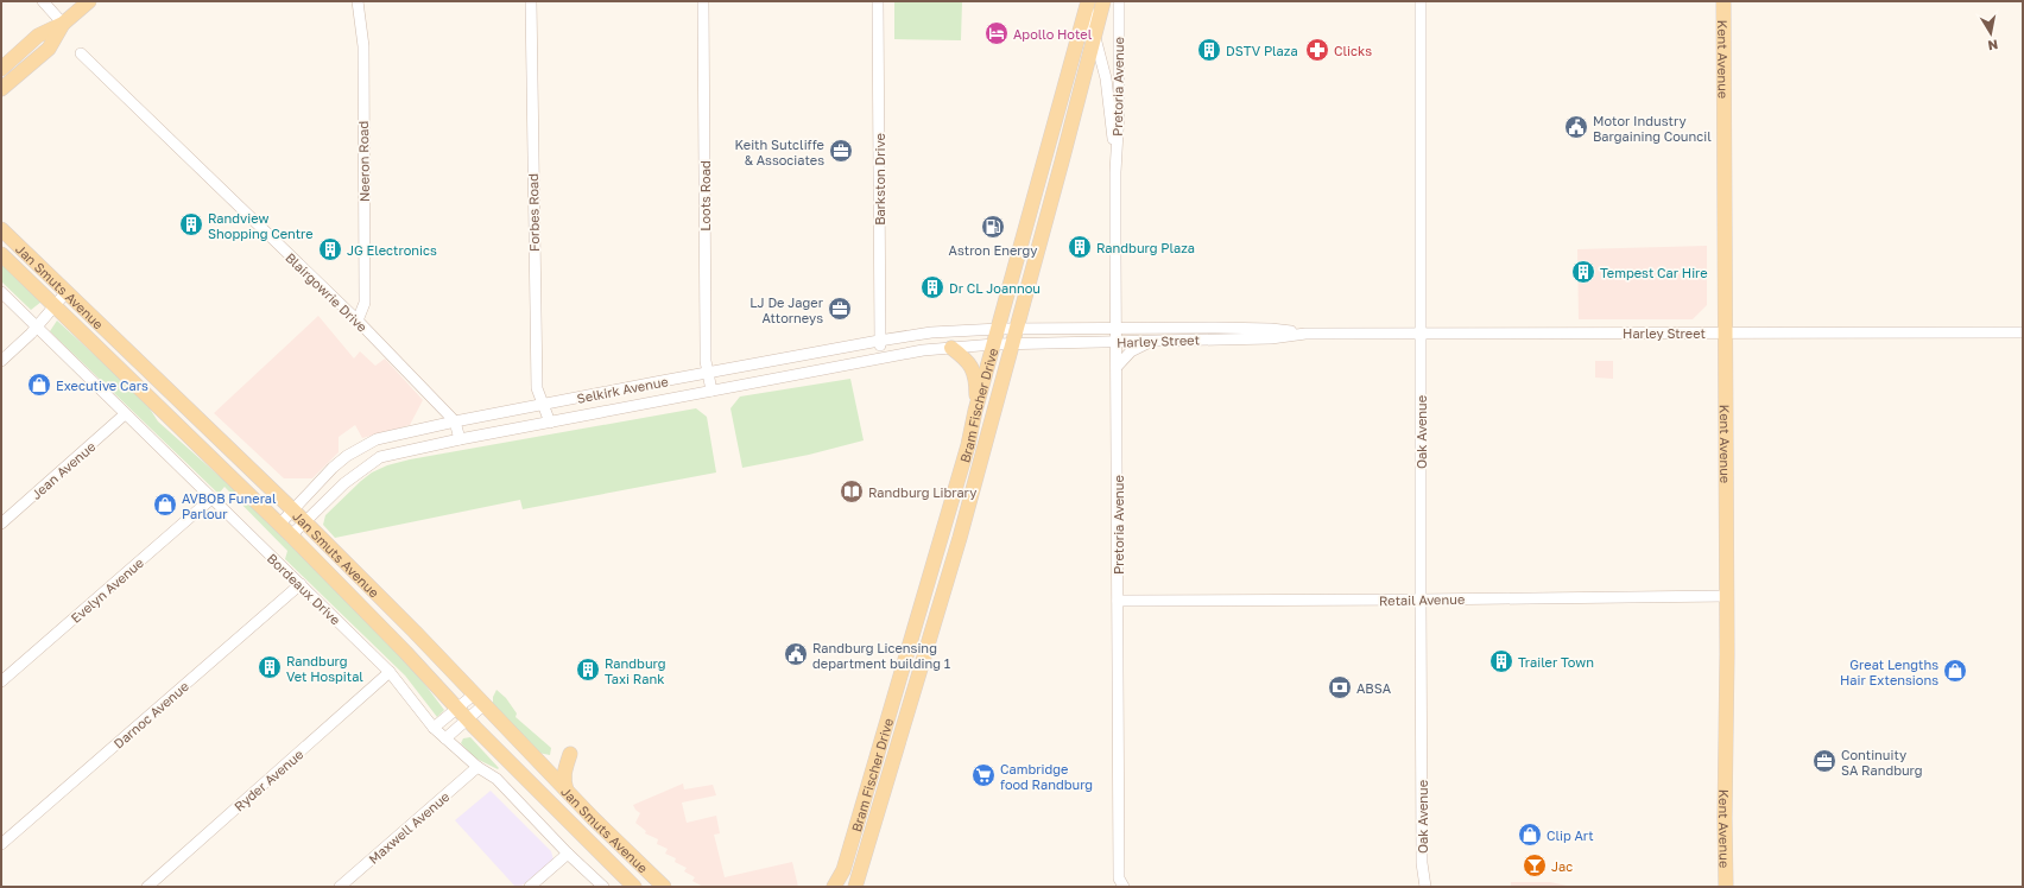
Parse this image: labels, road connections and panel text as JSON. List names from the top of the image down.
{
  "streets": {
    "main road": ["Kent Avenue", "Jan Smuts Avenue", "Bram Fischer Drive"],
    "street": [
      "Pretoria Avenue",
      "Neeron Road",
      "Barkston Drive",
      "Loots Road",
      "Forbes Road",
      "Blairgowrie Drive",
      "Harley Street",
      "Selkirk Avenue",
      "Oak Avenue",
      "Jean Avenue",
      "Bordeaux Drive",
      "Evelyn Avenue",
      "Retail Avenue",
      "Darnoc Avenue",
      "Ryder Avenue",
      "Maxwell Avenue"
    ]
  },
  "crossings": [
    ["Kent Avenue", "Harley Street"],
    ["Kent Avenue", "Retail Avenue"],
    ["Pretoria Avenue", "Harley Street"],
    ["Pretoria Avenue", "Bram Fischer Drive"],
    ["Pretoria Avenue", "Retail Avenue"],
    ["Neeron Road", "Blairgowrie Drive"],
    ["Barkston Drive", "Selkirk Avenue"],
    ["Loots Road", "Selkirk Avenue"],
    ["Forbes Road", "Selkirk Avenue"],
    ["Jan Smuts Avenue", "Selkirk Avenue"],
    ["Blairgowrie Drive", "Selkirk Avenue"],
    ["Harley Street", "Selkirk Avenue"],
    ["Harley Street", "Bram Fischer Drive"],
    ["Harley Street", "Oak Avenue"],
    ["Selkirk Avenue", "Bram Fischer Drive"],
    ["Oak Avenue", "Retail Avenue"],
    ["Jean Avenue", "Bordeaux Drive"],
    ["Bordeaux Drive", "Evelyn Avenue"],
    ["Bordeaux Drive", "Darnoc Avenue"],
    ["Bordeaux Drive", "Ryder Avenue"],
    ["Bordeaux Drive", "Maxwell Avenue"]
  ],
  "places": {
    "hotel": ["Apollo Hotel"],
    "building": [
      "DSTV Plaza",
      "Randview Shopping Centre",
      "Randburg Plaza",
      "JG Electronics",
      "Tempest Car Hire",
      "Dr CL Joannou",
      "Trailer Town",
      "Randburg Vet Hospital",
      "Randburg Taxi Rank"
    ],
    "pharmacy": ["Clicks"],
    "public building": ["Motor Industry Bargaining Council", "Randburg Licensing department building 1"],
    "office": ["Keith Sutcliffe & Associates", "LJ De Jager Attorneys", "Continuity SA Randburg"],
    "fuel station": ["Astron Energy"],
    "shop": [
      "Executive Cars",
      "AVBOB Funeral Parlour",
      "Great Lengths Hair Extensions",
      "Clip Art"
    ],
    "library": ["Randburg Library"],
    "bank": ["ABSA"],
    "supermarket": ["Cambridge food Randburg"],
    "bar": ["Jac"]
  },
  "north": "bottom"
}
